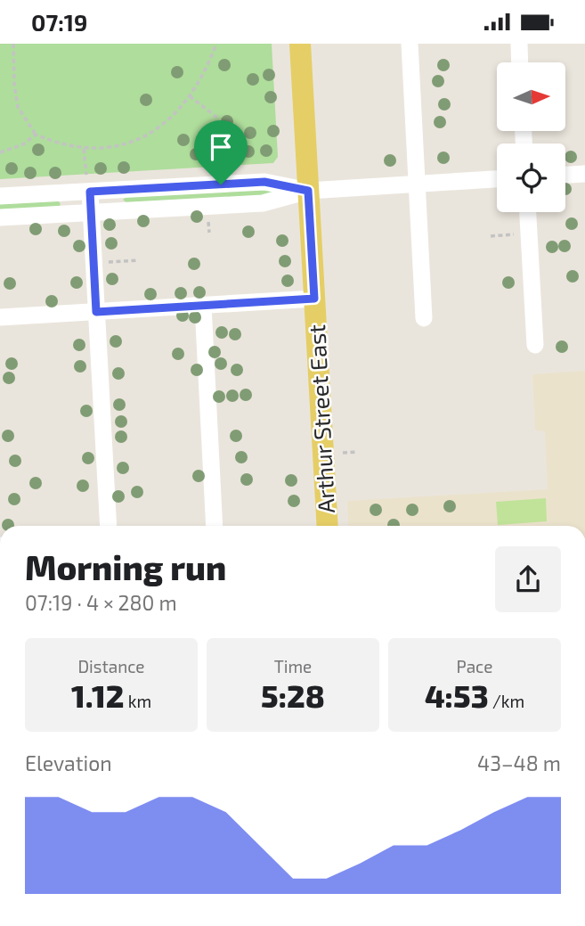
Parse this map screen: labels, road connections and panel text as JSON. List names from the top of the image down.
{
  "streets": {
    "main road": ["Arthur Street East"]
  },
  "north": "right",
  "page": {
    "status": "07:19",
    "heading": ["Morning run", "07:19 · 4 × 280 m"],
    "stats": [
      ["Distance", "1.12 km"],
      ["Time", "5:28"],
      ["Pace", "4:53 /km"]
    ],
    "chart": ["Elevation", "43–48 m"]
  }
}
